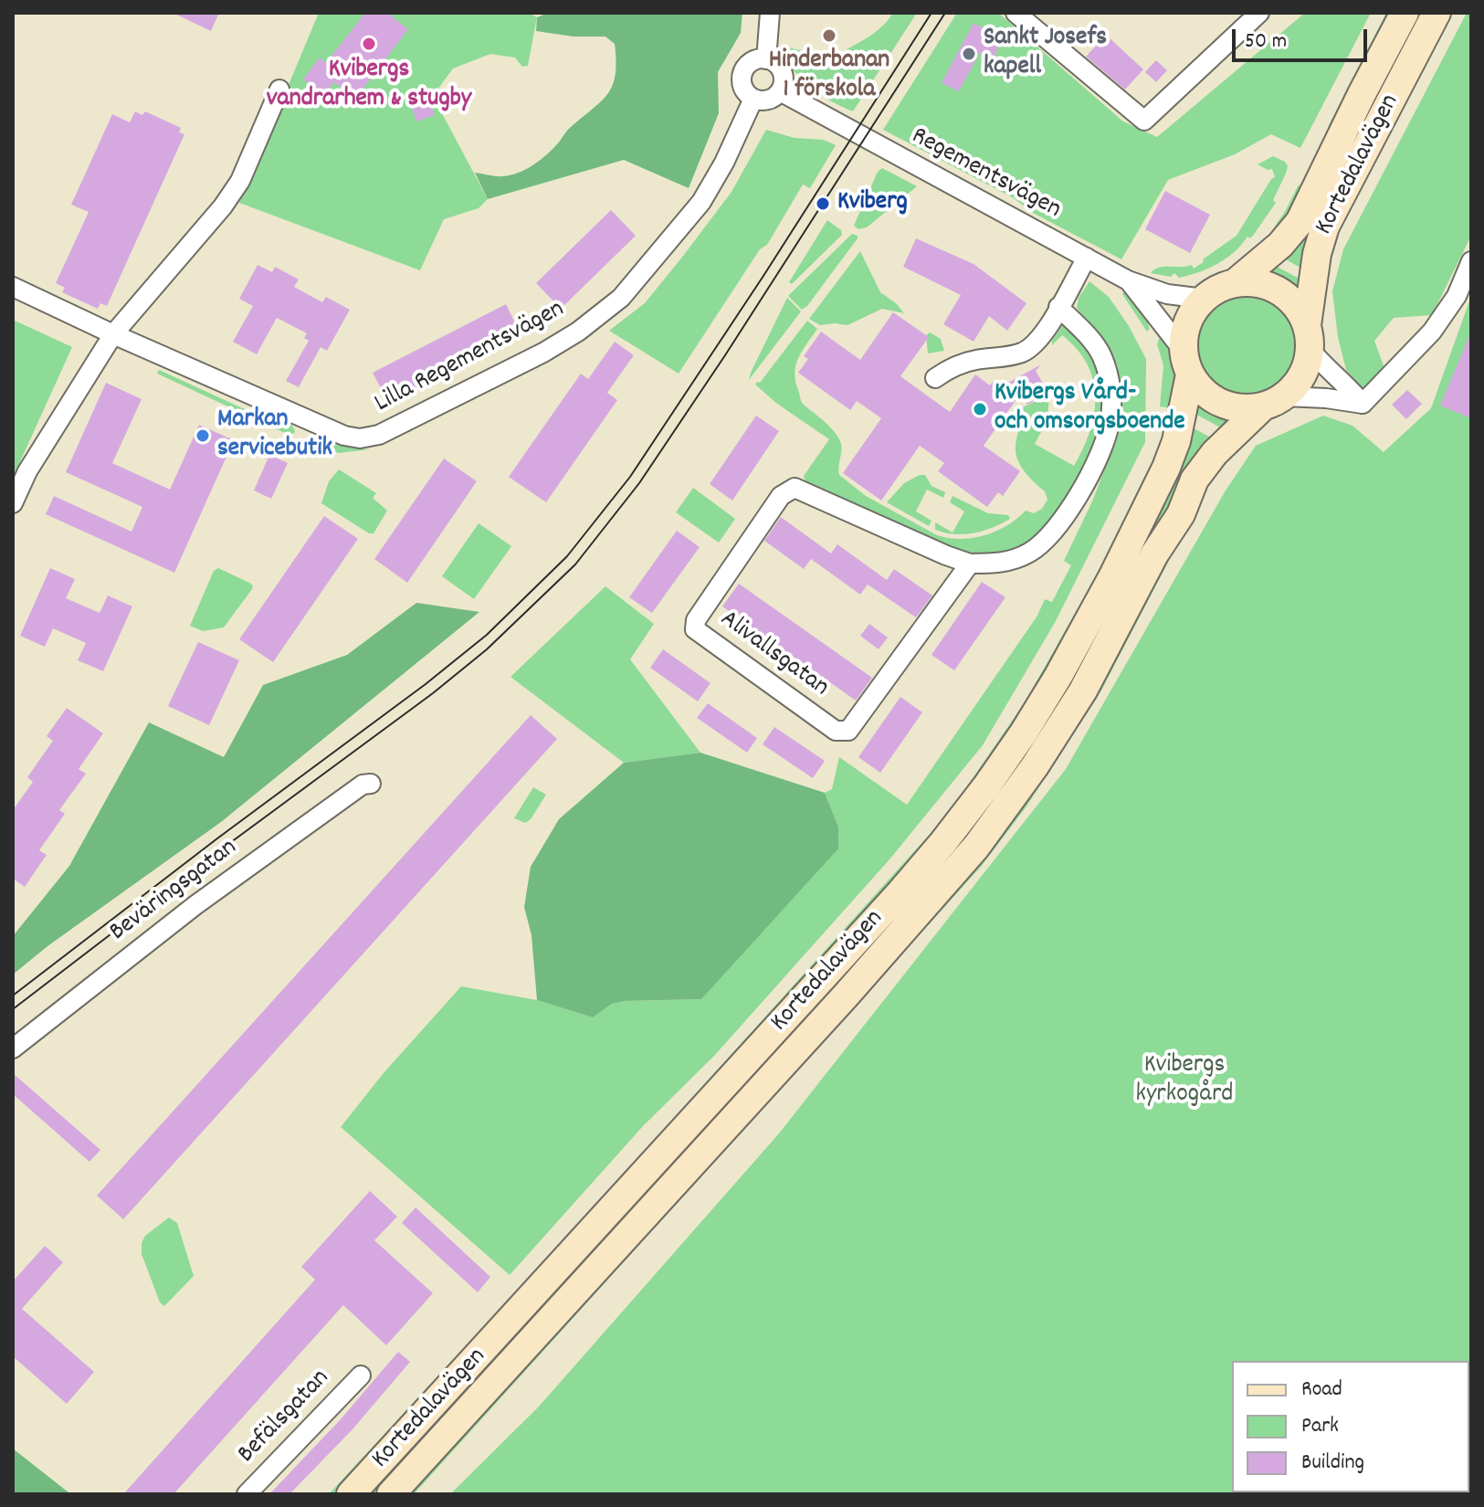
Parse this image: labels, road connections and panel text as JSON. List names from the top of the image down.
{
  "streets": {
    "main road": ["Kortedalavägen"],
    "street": [
      "Regementsvägen",
      "Lilla Regementsvägen",
      "Alivallsgatan",
      "Beväringsgatan",
      "Befälsgatan"
    ]
  },
  "crossings": [
    ["Kortedalavägen", "Regementsvägen"],
    ["Regementsvägen", "Lilla Regementsvägen"]
  ],
  "parks": ["Kvibergs kyrkogård"],
  "places": [
    "Hinderbanan 1 förskola",
    "Kvibergs vandrarhem & stugby",
    "Sankt Josefs kapell",
    "Kviberg",
    "Kvibergs Vård- och omsorgsboende",
    "Markan servicebutik"
  ],
  "legend": ["Road", "Park", "Building"],
  "scale_bar": "50 m"
}
